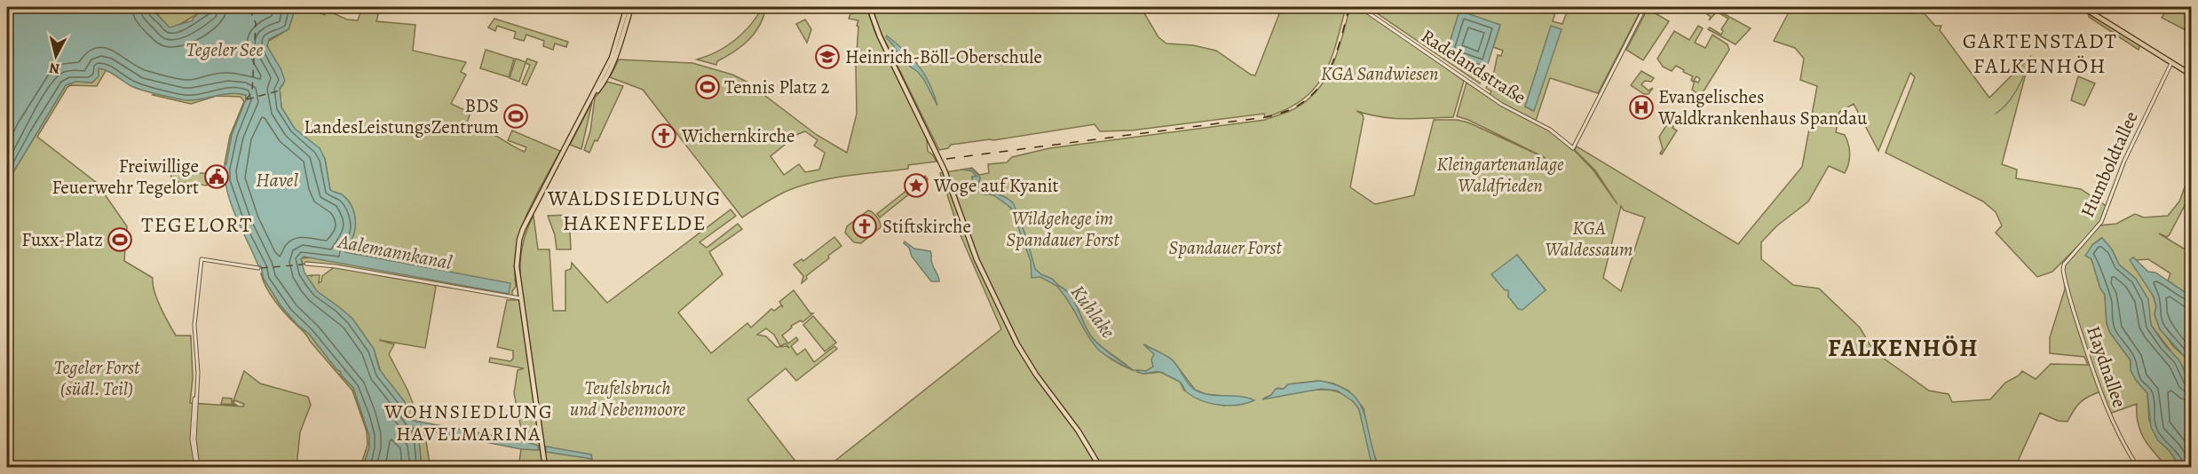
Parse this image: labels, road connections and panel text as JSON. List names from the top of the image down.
{
  "streets": {
    "street": ["Radelandstraße", "Humboldtallee", "Haydnallee"]
  },
  "crossings": [
    ["Humboldtallee", "Haydnallee"]
  ],
  "districts": [
    "GARTENSTADT FALKENHÖH",
    "WALDSIEDLUNG HAKENFELDE",
    "TEGELORT",
    "FALKENHÖH",
    "WOHNSIEDLUNG HAVELMARINA"
  ],
  "water": [
    "Tegeler See",
    "Havel",
    "Aalemannkanal",
    "Kuhlake"
  ],
  "parks": [
    "KGA Sandwiesen",
    "Kleingartenanlage Waldfrieden",
    "Wildgehege im Spandauer Forst",
    "KGA Waldessaum",
    "Spandauer Forst",
    "Tegeler Forst (südl. Teil)",
    "Teufelsbruch und Nebenmoore"
  ],
  "places": {
    "school or university": ["Heinrich-Böll-Oberschule"],
    "sports": ["Tennis Platz 2", "BDS LandesLeistungsZentrum", "Fuxx-Platz"],
    "hospital": ["Evangelisches Waldkrankenhaus Spandau"],
    "church": ["Wichernkirche", "Stiftskirche"],
    "public building": ["Freiwillige Feuerwehr Tegelort"],
    "place": ["Woge auf Kyanit"]
  },
  "north": "bottom"
}
